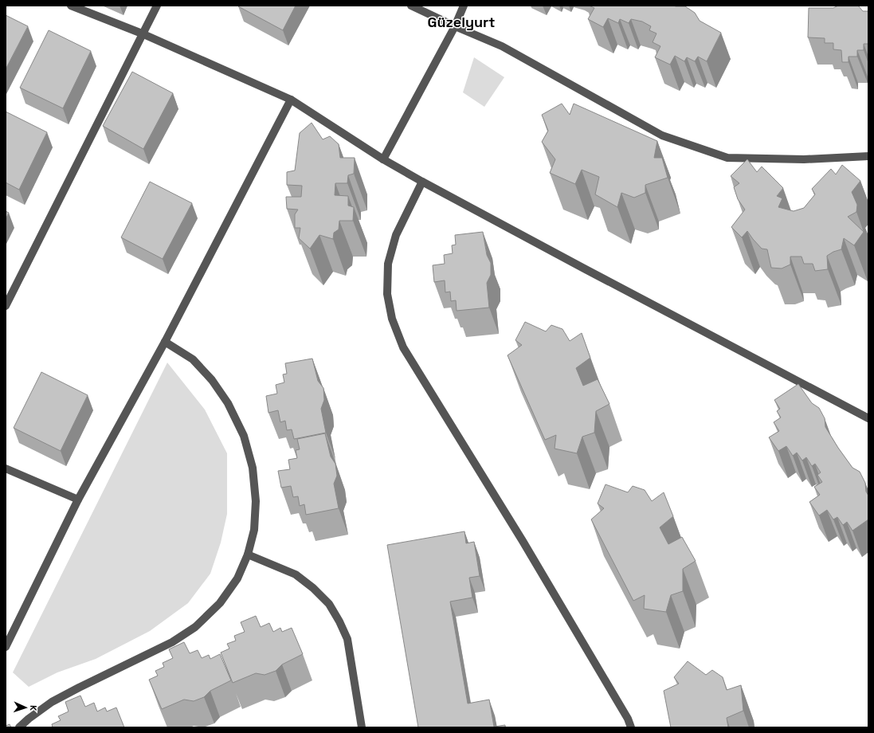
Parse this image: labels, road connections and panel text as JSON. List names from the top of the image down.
{
  "districts": ["Güzelyurt"],
  "north": "right"
}
